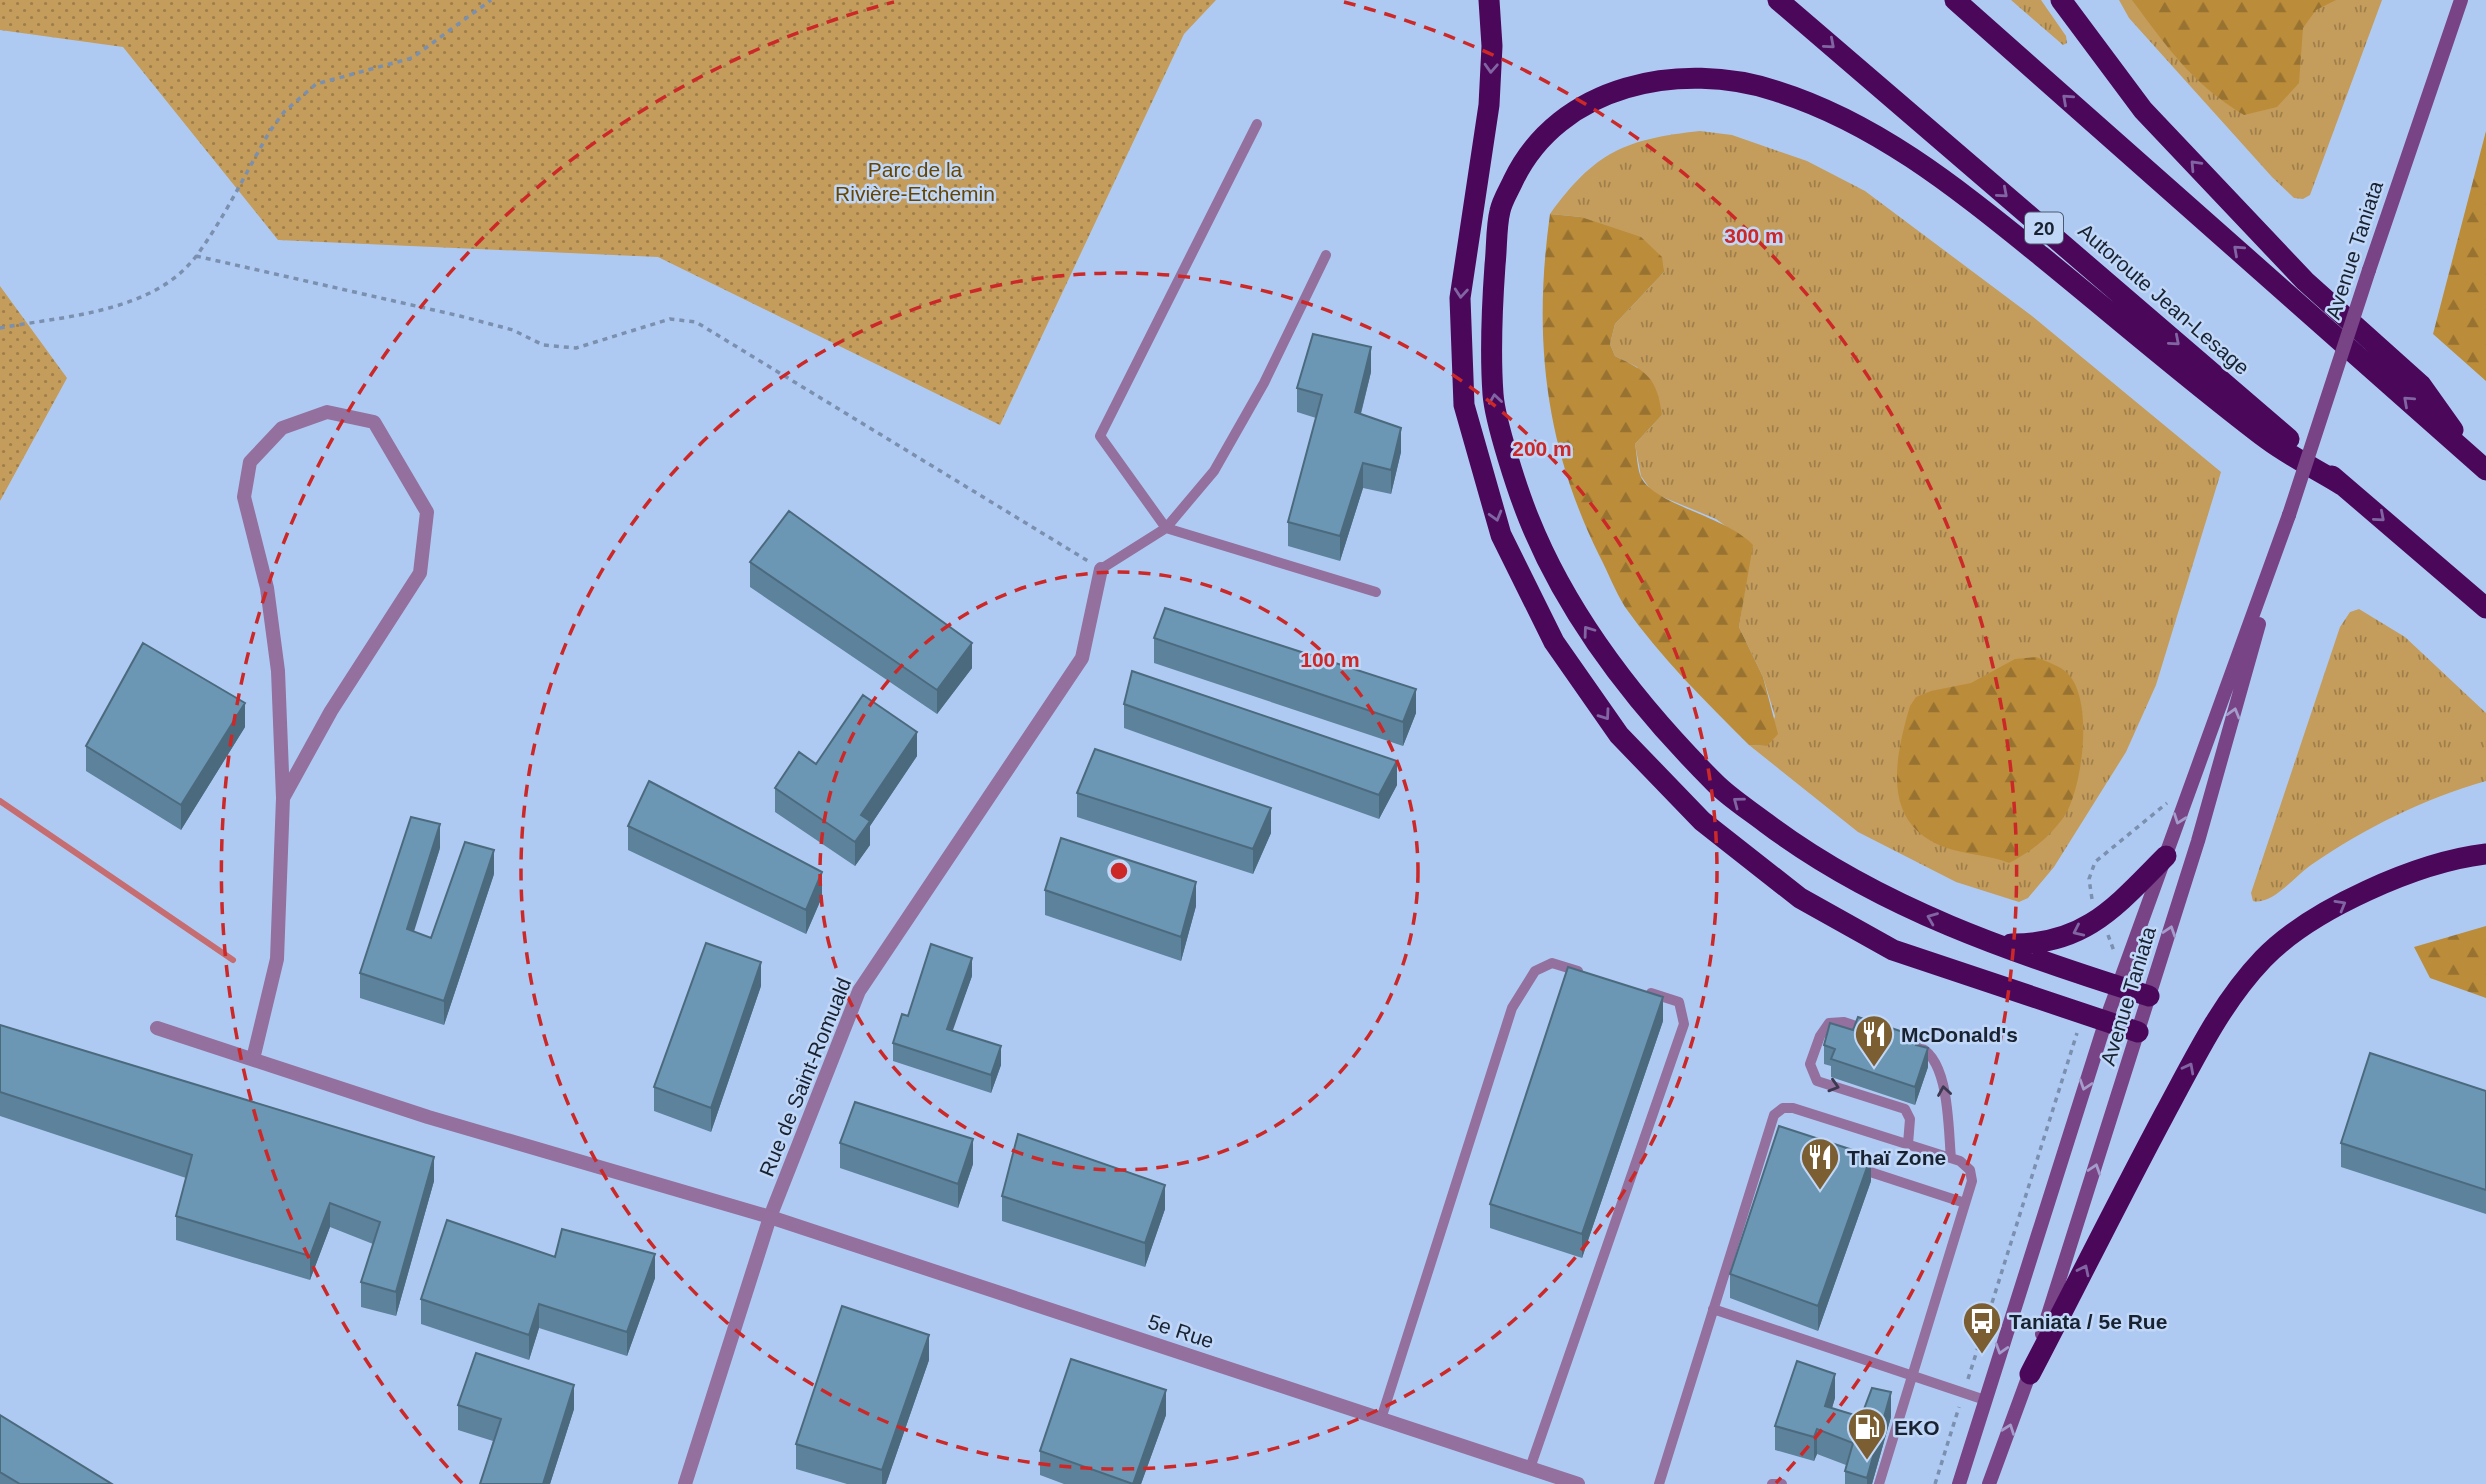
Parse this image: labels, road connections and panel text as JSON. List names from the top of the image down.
{
  "streets": {
    "highway": ["20", "Autoroute Jean-Lesage"],
    "main road": ["Avenue Taniata"],
    "street": ["Rue de Saint-Romuald", "5e Rue"]
  },
  "crossings": [
    ["Rue de Saint-Romuald", "5e Rue"]
  ],
  "parks": ["Parc de la Rivière-Etchemin"],
  "places": {
    "restaurant": ["McDonald's", "Thaï Zone"],
    "bus stop": ["Taniata / 5e Rue"],
    "fuel station": ["EKO"]
  },
  "rings": ["300 m", "200 m", "100 m"]
}
